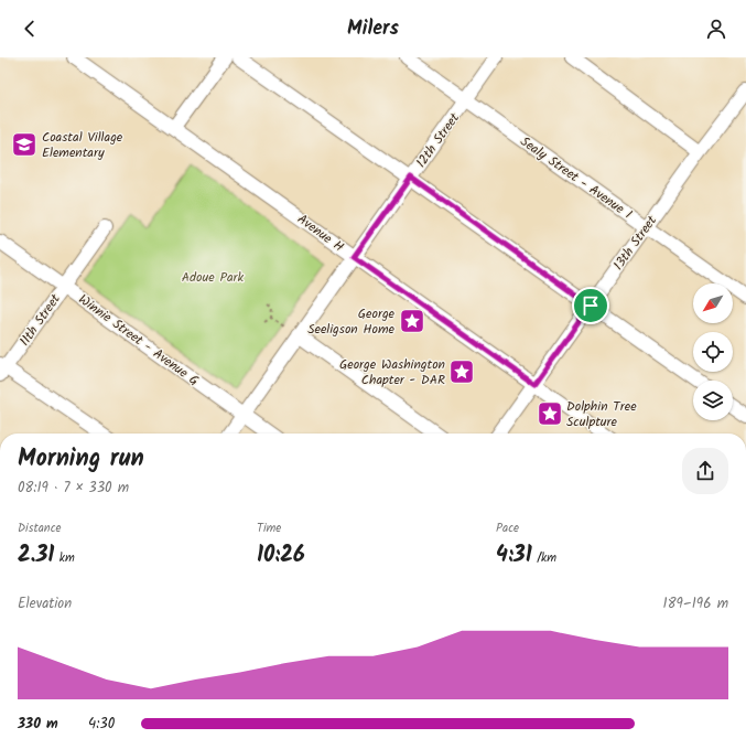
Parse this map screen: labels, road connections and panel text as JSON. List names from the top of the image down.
{
  "streets": {
    "street": [
      "12th Street",
      "Sealy Street - Avenue I",
      "Avenue H",
      "13th Street",
      "11th Street",
      "Winnie Street - Avenue G"
    ]
  },
  "crossings": [
    ["12th Street", "Sealy Street - Avenue I"],
    ["12th Street", "Avenue H"],
    ["12th Street", "Winnie Street - Avenue G"],
    ["Sealy Street - Avenue I", "13th Street"],
    ["Avenue H", "13th Street"],
    ["11th Street", "Winnie Street - Avenue G"]
  ],
  "parks": ["Adoue Park"],
  "places": {
    "school or university": ["Coastal Village Elementary"],
    "place": ["George Seeligson Home", "George Washington Chapter - DAR", "Dolphin Tree Sculpture"]
  },
  "north": "bottom left",
  "page": {
    "header": "Milers",
    "heading": ["Morning run", "08:19 · 7 × 330 m"],
    "stats": [
      ["Distance", "2.31 km"],
      ["Time", "10:26"],
      ["Pace", "4:31 /km"]
    ],
    "chart": ["Elevation", "189–196 m"],
    "list": [
      {
        "name": "330 m",
        "note": "4:30"
      }
    ]
  }
}
